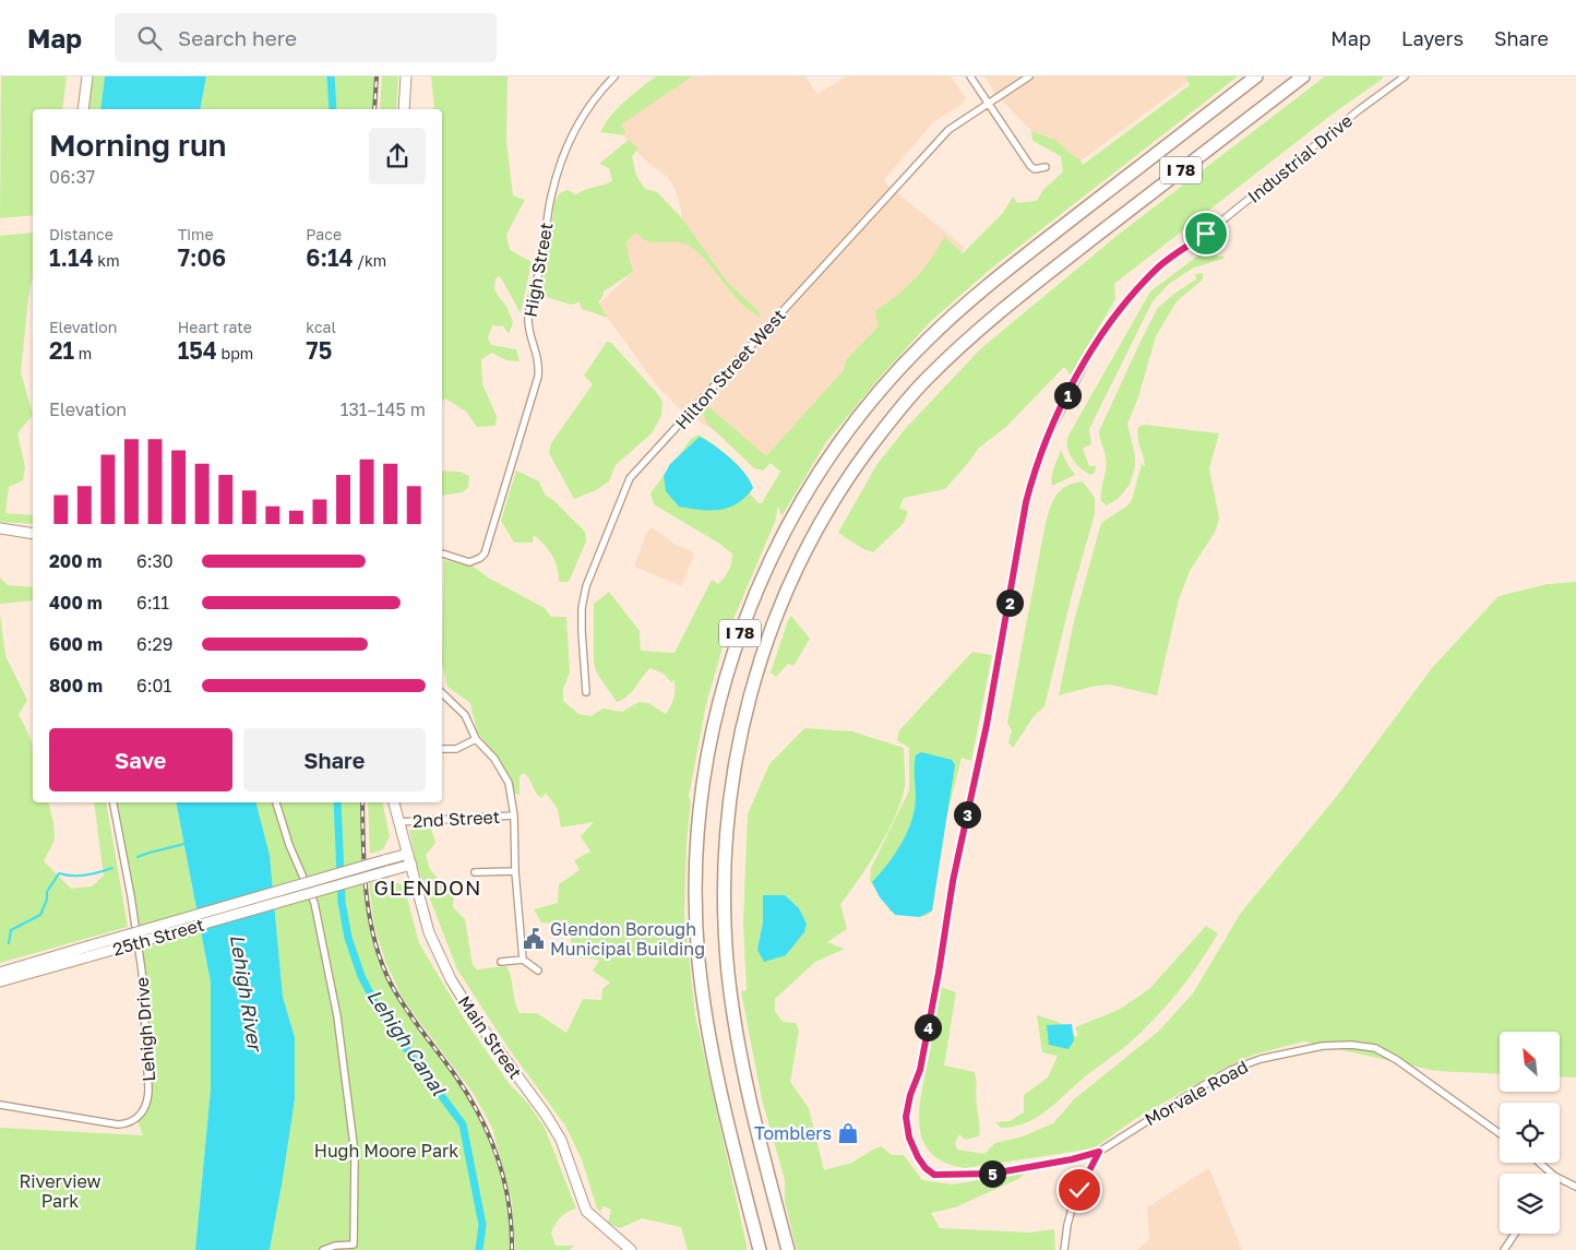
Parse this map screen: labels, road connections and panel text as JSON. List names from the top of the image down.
{
  "streets": {
    "highway": ["I 78"],
    "main road": ["25th Street", "Main Street"],
    "street": [
      "Industrial Drive",
      "High Street",
      "Hilton Street West",
      "2nd Street",
      "Lehigh Drive",
      "Morvale Road"
    ]
  },
  "crossings": [
    ["Industrial Drive", "Morvale Road"],
    ["2nd Street", "Main Street"],
    ["25th Street", "Main Street"]
  ],
  "districts": ["GLENDON"],
  "water": ["Lehigh River", "Lehigh Canal"],
  "parks": ["Hugh Moore Park", "Riverview Park"],
  "places": {
    "public building": ["Glendon Borough Municipal Building"],
    "shop": ["Tomblers"]
  },
  "north": "top left",
  "page": {
    "header": "Map",
    "search": "Search here",
    "nav": ["Map", "Layers", "Share"],
    "heading": ["Morning run", "06:37"],
    "stats": [
      ["Distance", "1.14 km"],
      ["Time", "7:06"],
      ["Pace", "6:14 /km"],
      ["Elevation", "21 m"],
      ["Heart rate", "154 bpm"],
      ["kcal", "75"]
    ],
    "pins": [
      "1",
      "2",
      "3",
      "4",
      "5"
    ],
    "chart": ["Elevation", "131–145 m"],
    "list": [
      {
        "name": "200 m",
        "note": "6:30"
      },
      {
        "name": "400 m",
        "note": "6:11"
      },
      {
        "name": "600 m",
        "note": "6:29"
      },
      {
        "name": "800 m",
        "note": "6:01"
      }
    ],
    "buttons": ["Save", "Share"]
  }
}
